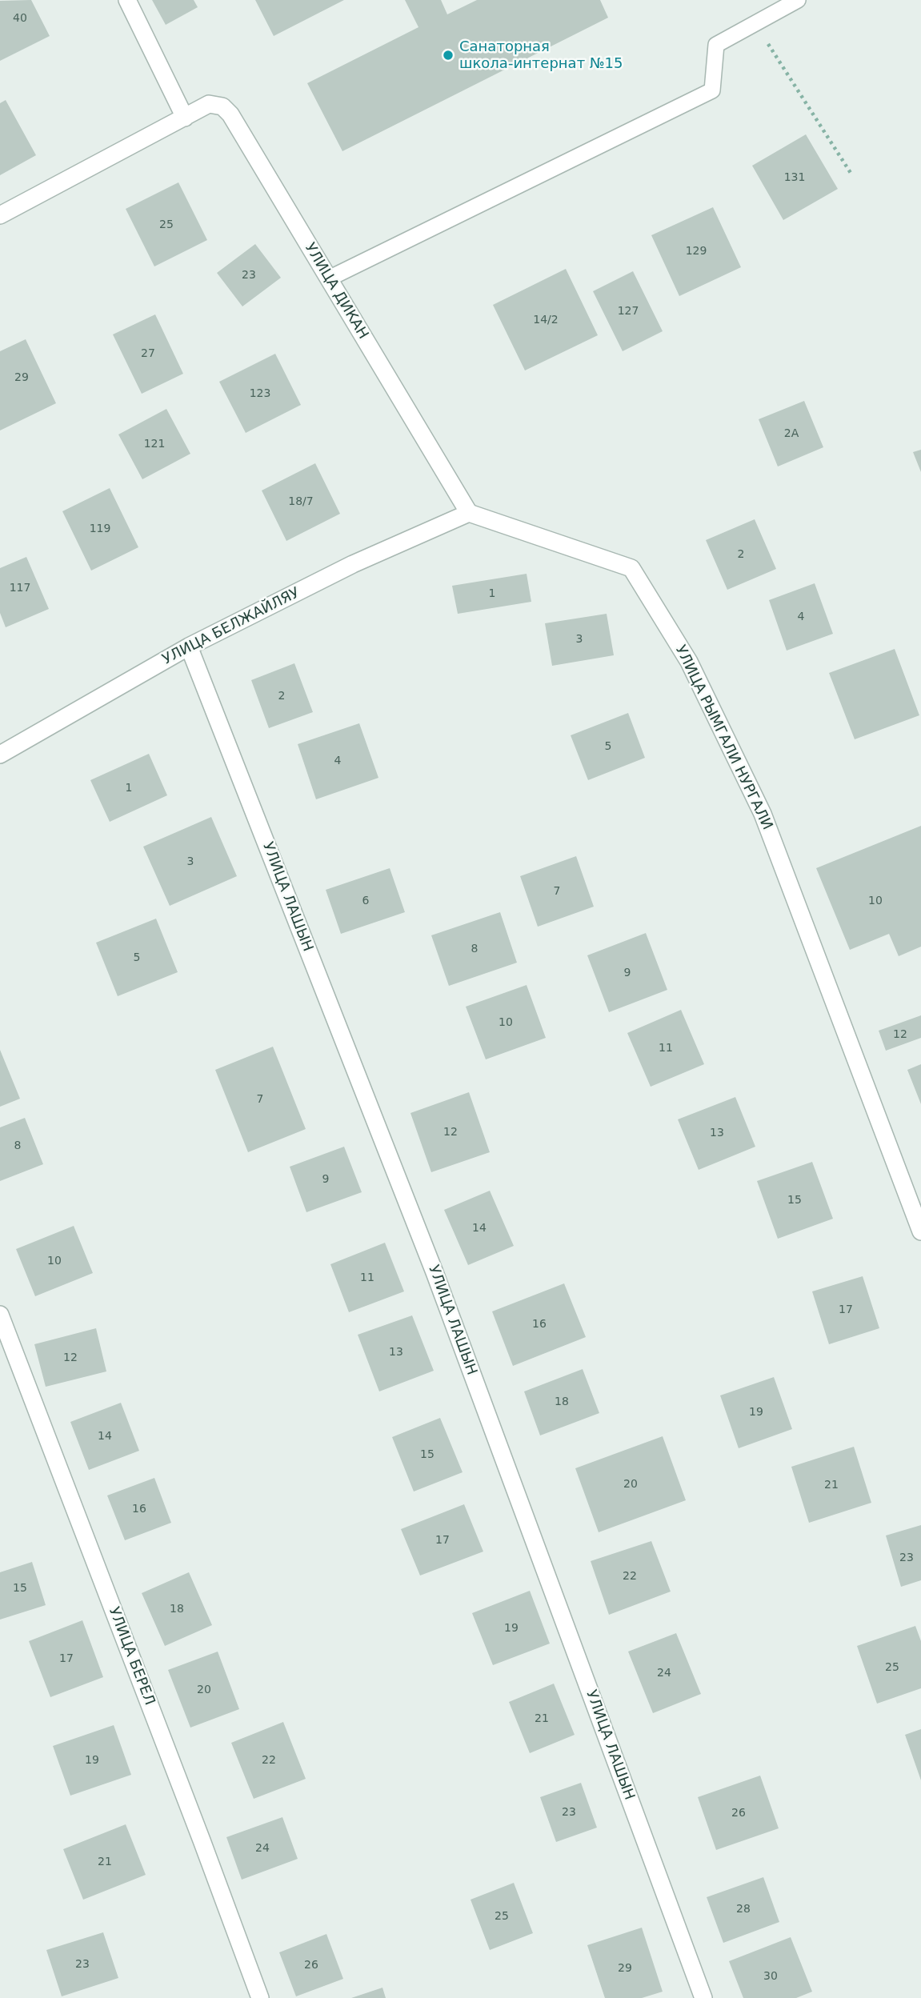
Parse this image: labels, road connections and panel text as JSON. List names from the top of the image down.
{
  "streets": {
    "street": [
      "УЛИЦА ДИКАН",
      "УЛИЦА БЕЛЖАЙЛЯУ",
      "УЛИЦА РЫМГАЛИ НУРГАЛИ",
      "УЛИЦА ЛАШЫН",
      "УЛИЦА БЕРЕЛ"
    ]
  },
  "crossings": [
    ["УЛИЦА ДИКАН", "УЛИЦА БЕЛЖАЙЛЯУ"],
    ["УЛИЦА ДИКАН", "УЛИЦА РЫМГАЛИ НУРГАЛИ"],
    ["УЛИЦА БЕЛЖАЙЛЯУ", "УЛИЦА РЫМГАЛИ НУРГАЛИ"],
    ["УЛИЦА БЕЛЖАЙЛЯУ", "УЛИЦА ЛАШЫН"]
  ],
  "places": ["Санаторная школа-интернат №15"],
  "house_numbers": [
    "40",
    "131",
    "25",
    "129",
    "23",
    "127",
    "14/2",
    "27",
    "29",
    "123",
    "2А",
    "121",
    "18/7",
    "119",
    "2",
    "117",
    "1",
    "4",
    "3",
    "2",
    "5",
    "4",
    "1",
    "3",
    "7",
    "6",
    "10",
    "8",
    "5",
    "9",
    "10",
    "12",
    "11",
    "7",
    "12",
    "13",
    "8",
    "9",
    "15",
    "14",
    "10",
    "11",
    "17",
    "16",
    "13",
    "12",
    "18",
    "19",
    "14",
    "15",
    "20",
    "21",
    "16",
    "17",
    "23",
    "22",
    "15",
    "18",
    "19",
    "17",
    "25",
    "24",
    "20",
    "21",
    "19",
    "22",
    "23",
    "26",
    "24",
    "21",
    "28",
    "25",
    "23",
    "26",
    "29",
    "30"
  ]
}
